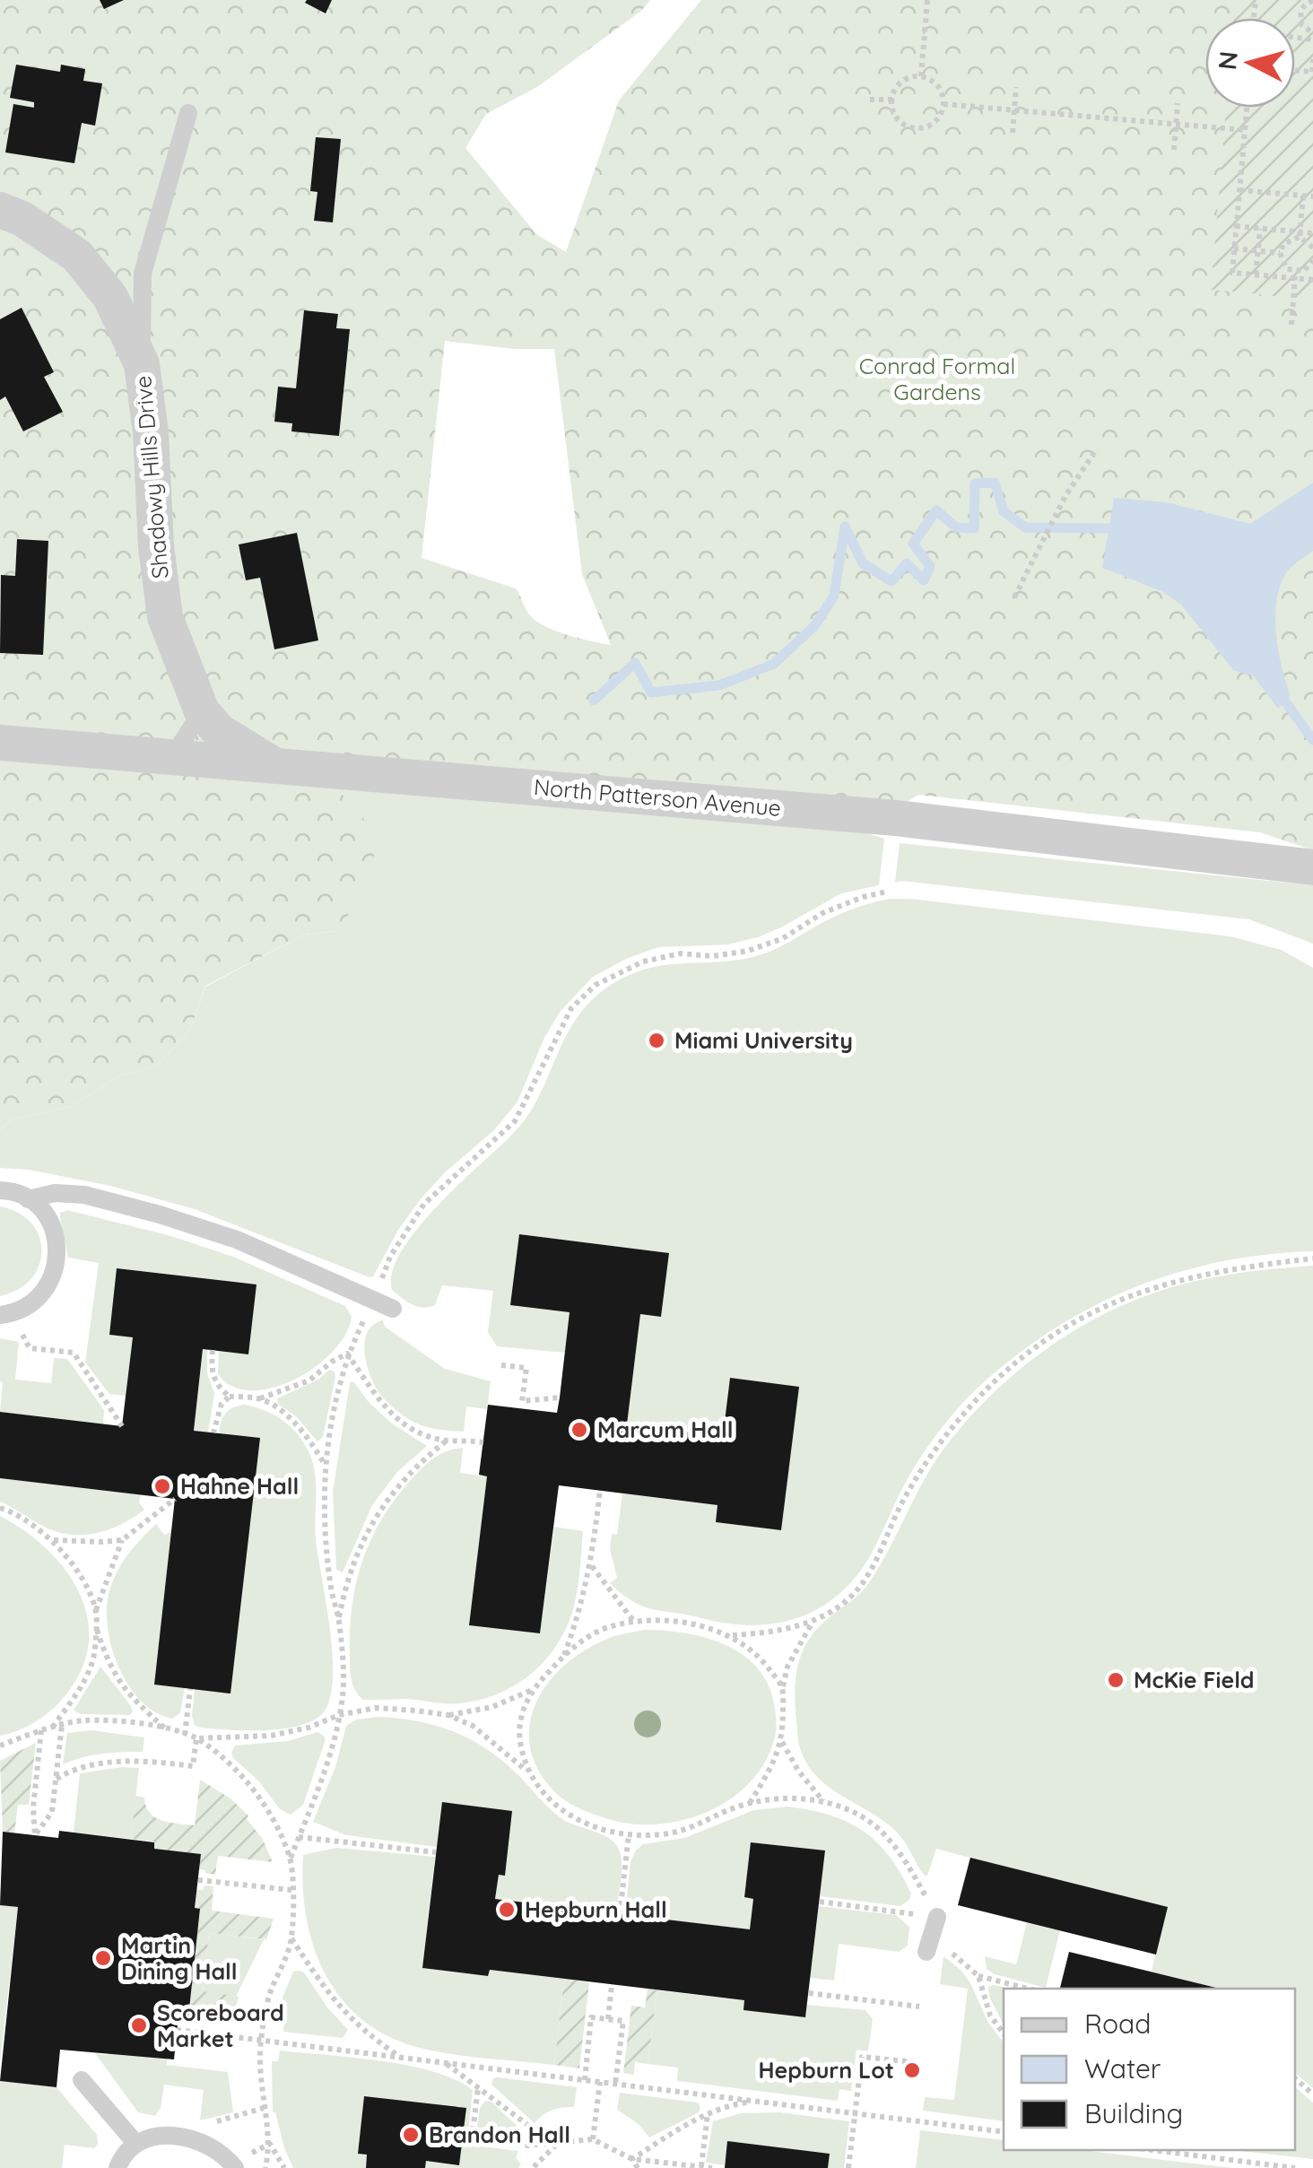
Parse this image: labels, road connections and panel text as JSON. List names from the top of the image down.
{
  "streets": {
    "street": ["Shadowy Hills Drive", "North Patterson Avenue"]
  },
  "crossings": [
    ["Shadowy Hills Drive", "North Patterson Avenue"]
  ],
  "parks": ["Conrad Formal Gardens"],
  "places": [
    "Miami University",
    "Marcum Hall",
    "Hahne Hall",
    "McKie Field",
    "Hepburn Hall",
    "Martin Dining Hall",
    "Scoreboard Market",
    "Hepburn Lot",
    "Brandon Hall"
  ],
  "legend": ["Road", "Water", "Building"],
  "north": "left"
}
